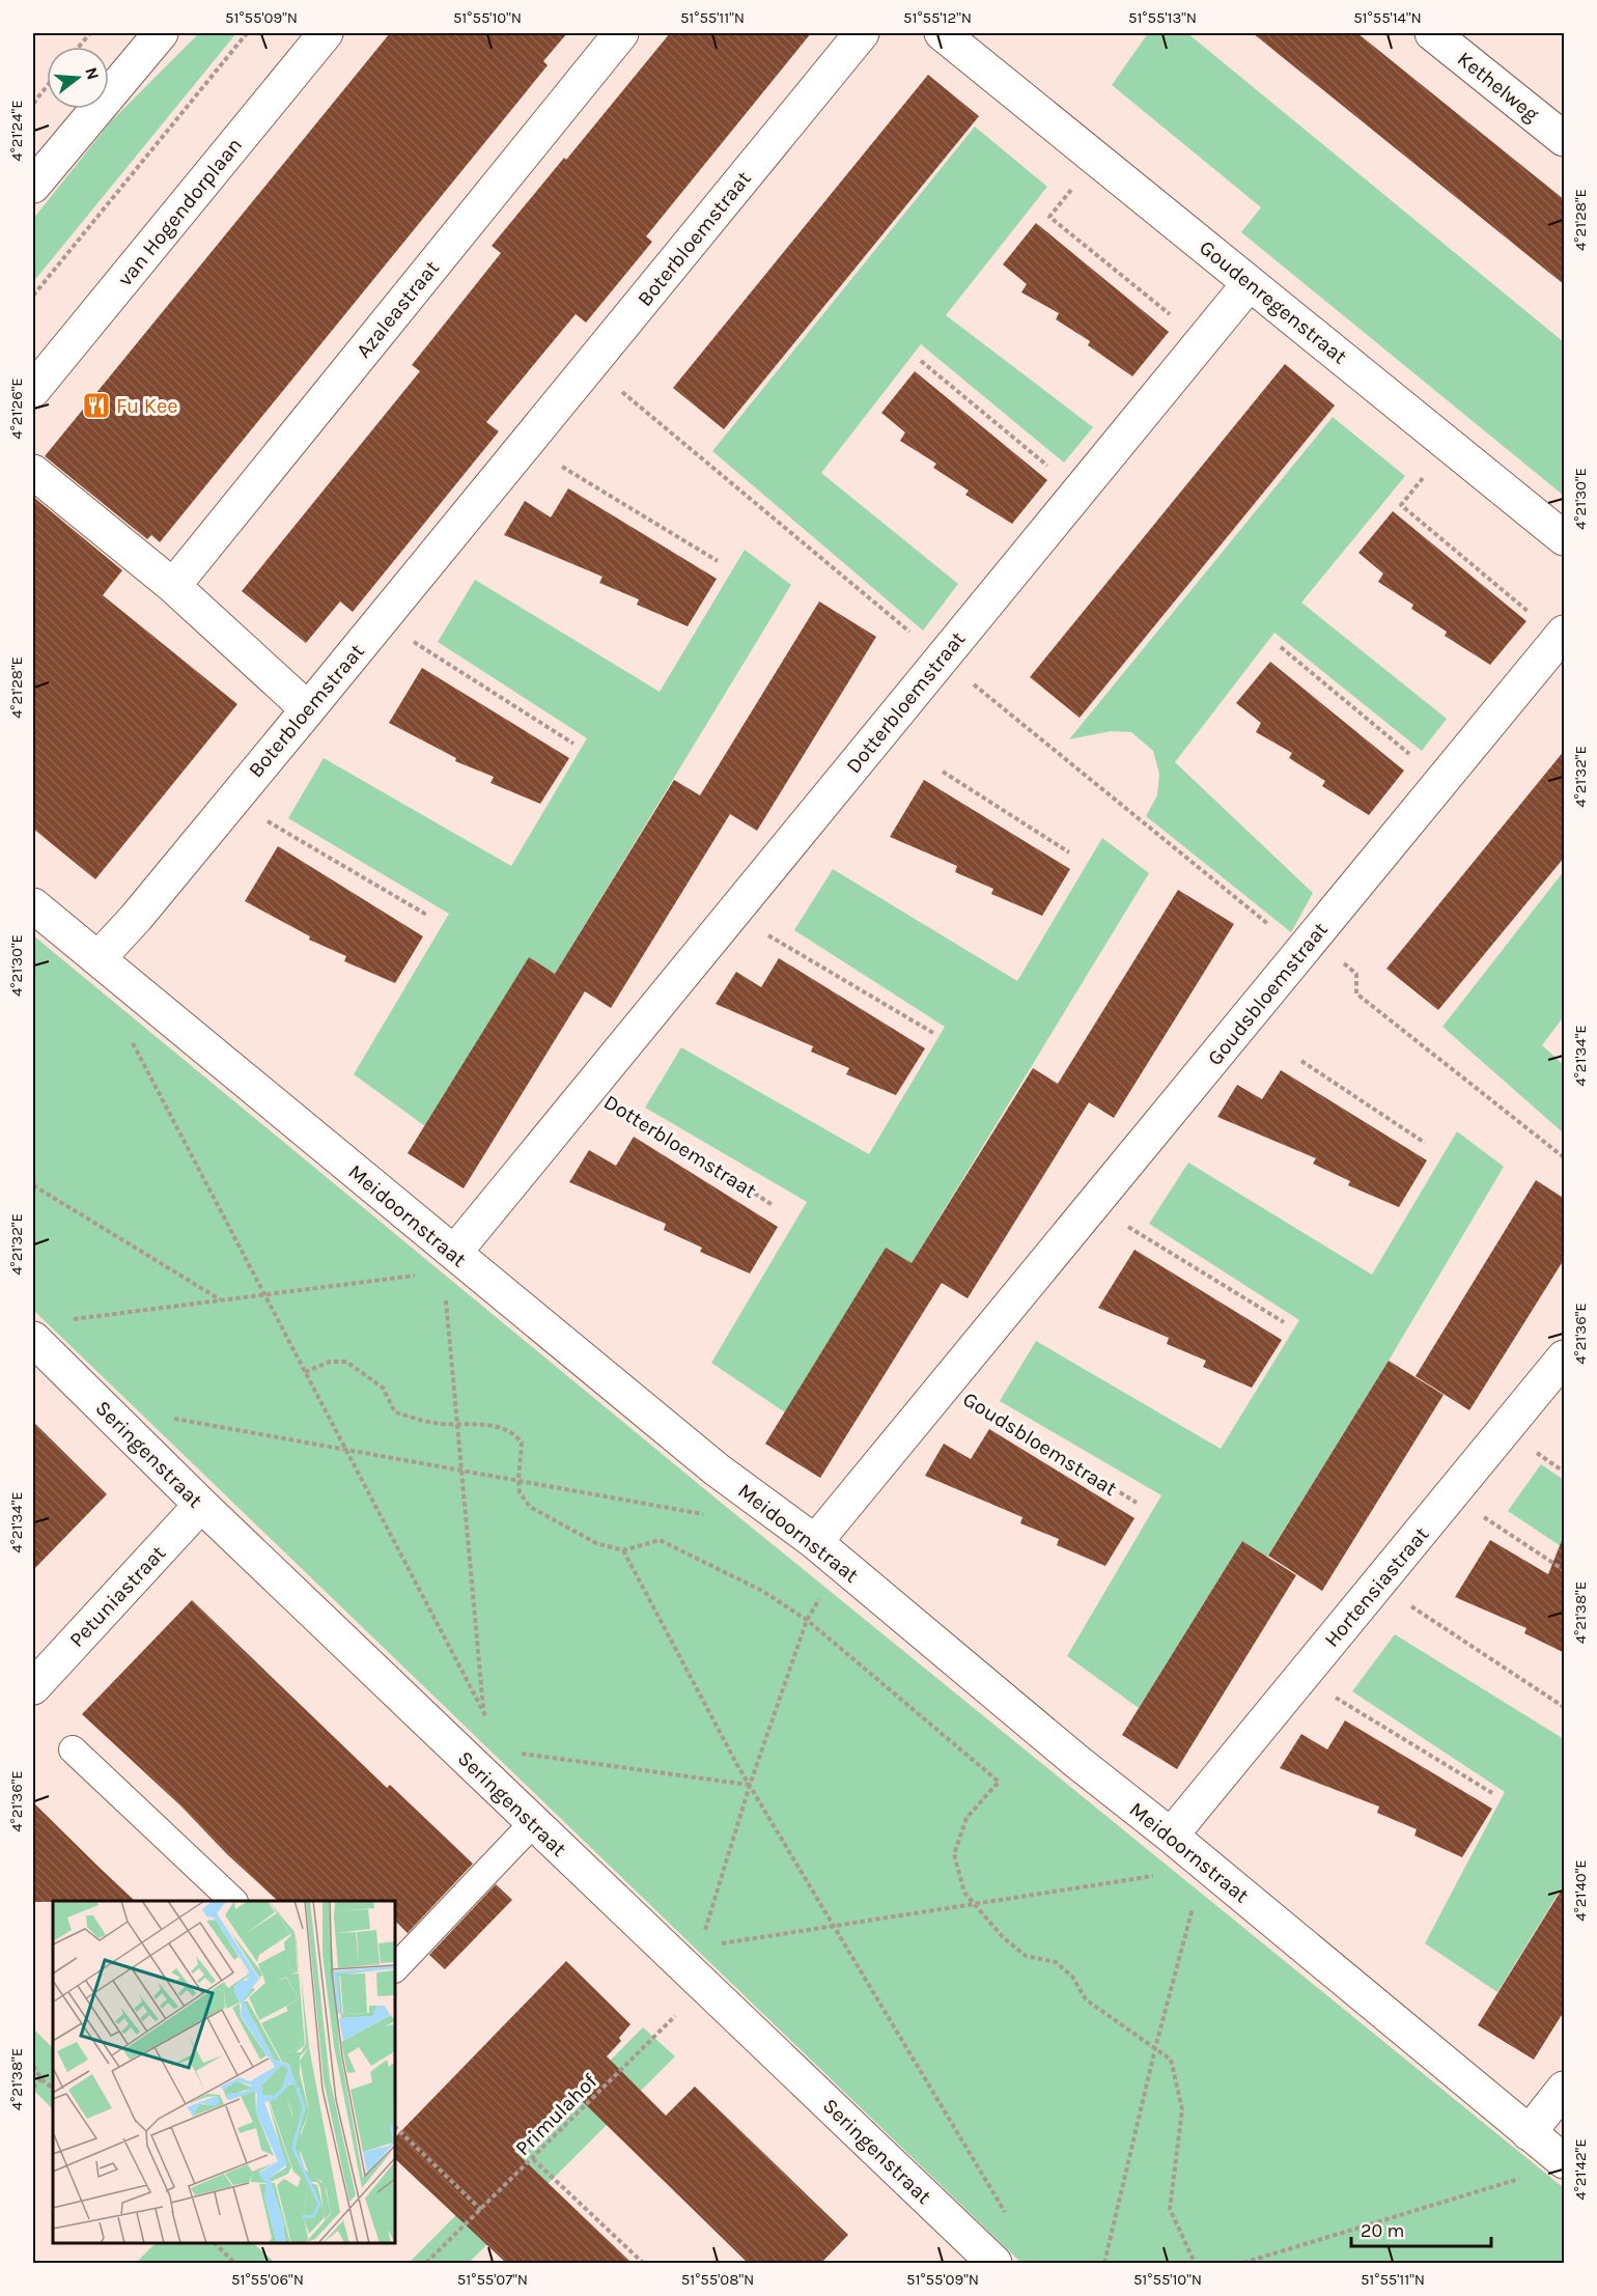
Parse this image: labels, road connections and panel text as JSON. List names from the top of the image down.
{
  "streets": {
    "street": [
      "Kethelweg",
      "van Hogendorplaan",
      "Boterbloemstraat",
      "Goudenregenstraat",
      "Azaleastraat",
      "Dotterbloemstraat",
      "Goudsbloemstraat",
      "Meidoornstraat",
      "Seringenstraat",
      "Hortensiastraat",
      "Petuniastraat"
    ],
    "path": ["Primulahof"]
  },
  "crossings": [
    ["Boterbloemstraat", "Meidoornstraat"],
    ["Goudenregenstraat", "Dotterbloemstraat"],
    ["Dotterbloemstraat", "Meidoornstraat"],
    ["Goudsbloemstraat", "Meidoornstraat"],
    ["Meidoornstraat", "Hortensiastraat"],
    ["Seringenstraat", "Petuniastraat"],
    ["Seringenstraat", "Primulahof"]
  ],
  "places": {
    "restaurant": ["Fu Kee"]
  },
  "scale_bar": "20 m",
  "north": "right",
  "coordinates": [
    "51°55'09\"N",
    "51°55'10\"N",
    "51°55'11\"N",
    "51°55'12\"N",
    "51°55'13\"N",
    "51°55'14\"N",
    "4°21'24\"E",
    "4°21'28\"E",
    "4°21'26\"E",
    "4°21'30\"E",
    "4°21'32\"E",
    "4°21'34\"E",
    "4°21'36\"E",
    "4°21'38\"E",
    "4°21'40\"E",
    "4°21'42\"E",
    "51°55'06\"N",
    "51°55'07\"N",
    "51°55'08\"N"
  ]
}
